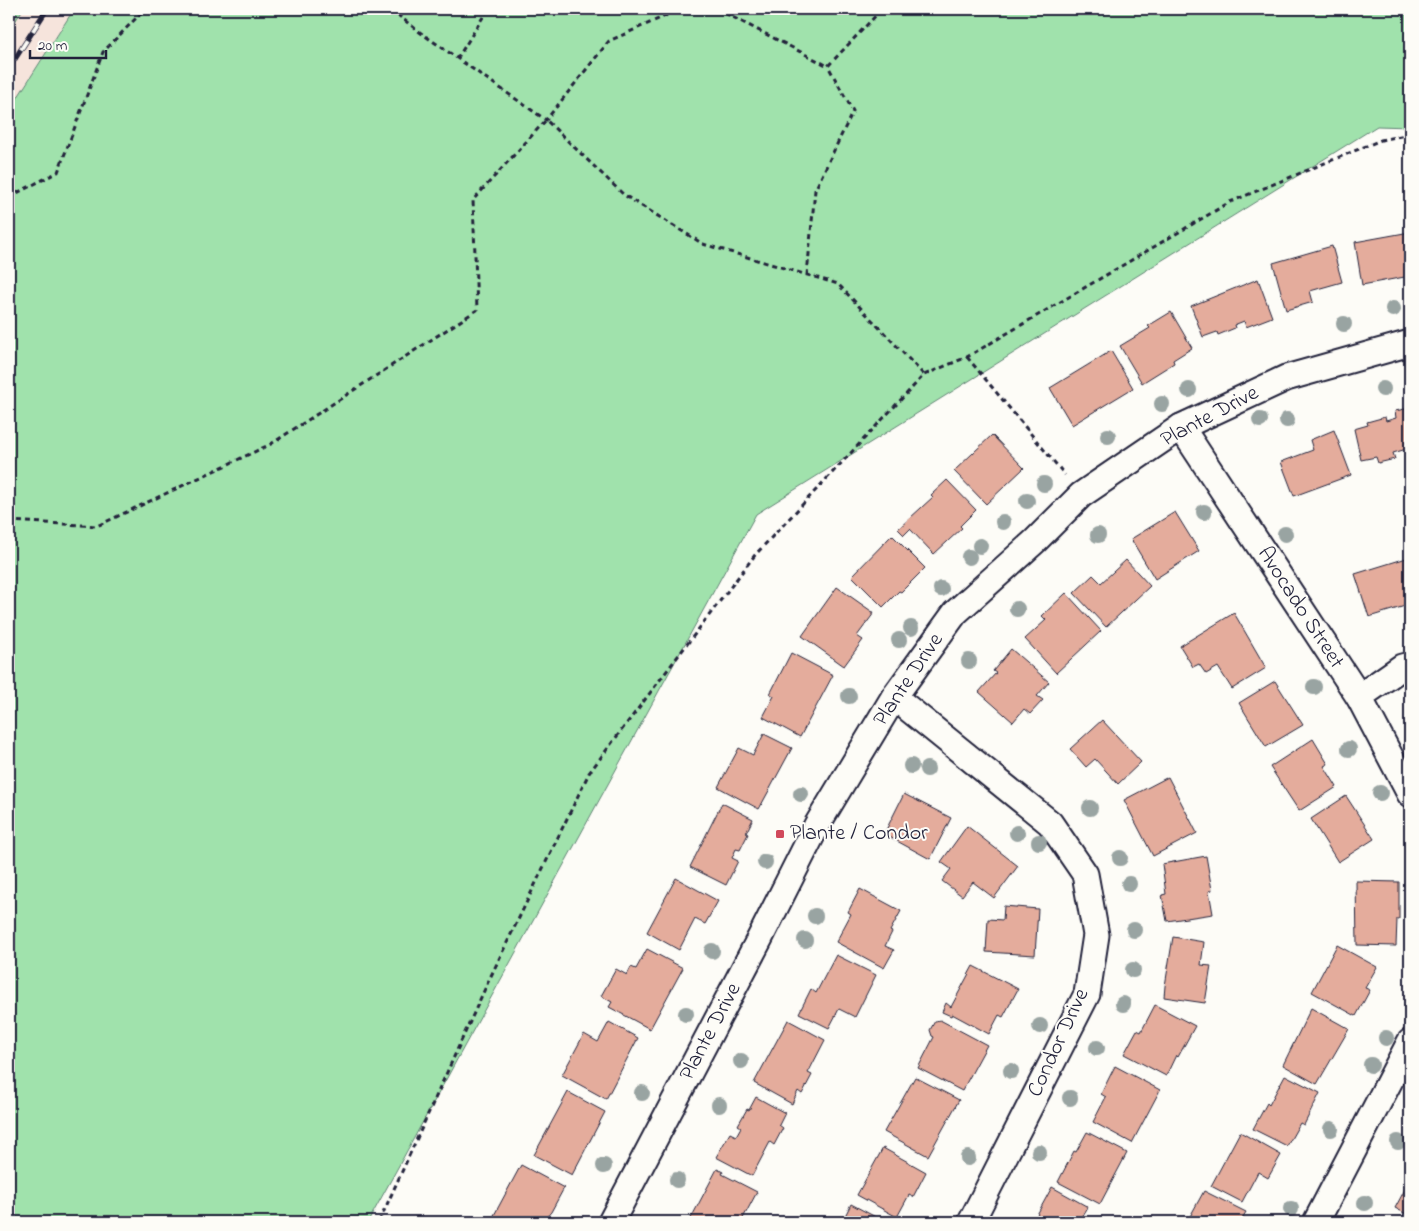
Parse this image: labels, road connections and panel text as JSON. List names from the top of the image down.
{
  "streets": {
    "street": ["Plante Drive", "Avocado Street", "Condor Drive"]
  },
  "crossings": [
    ["Plante Drive", "Avocado Street"],
    ["Plante Drive", "Condor Drive"]
  ],
  "places": {
    "transit": ["Plante / Condor"]
  },
  "scale_bar": "20 m"
}
